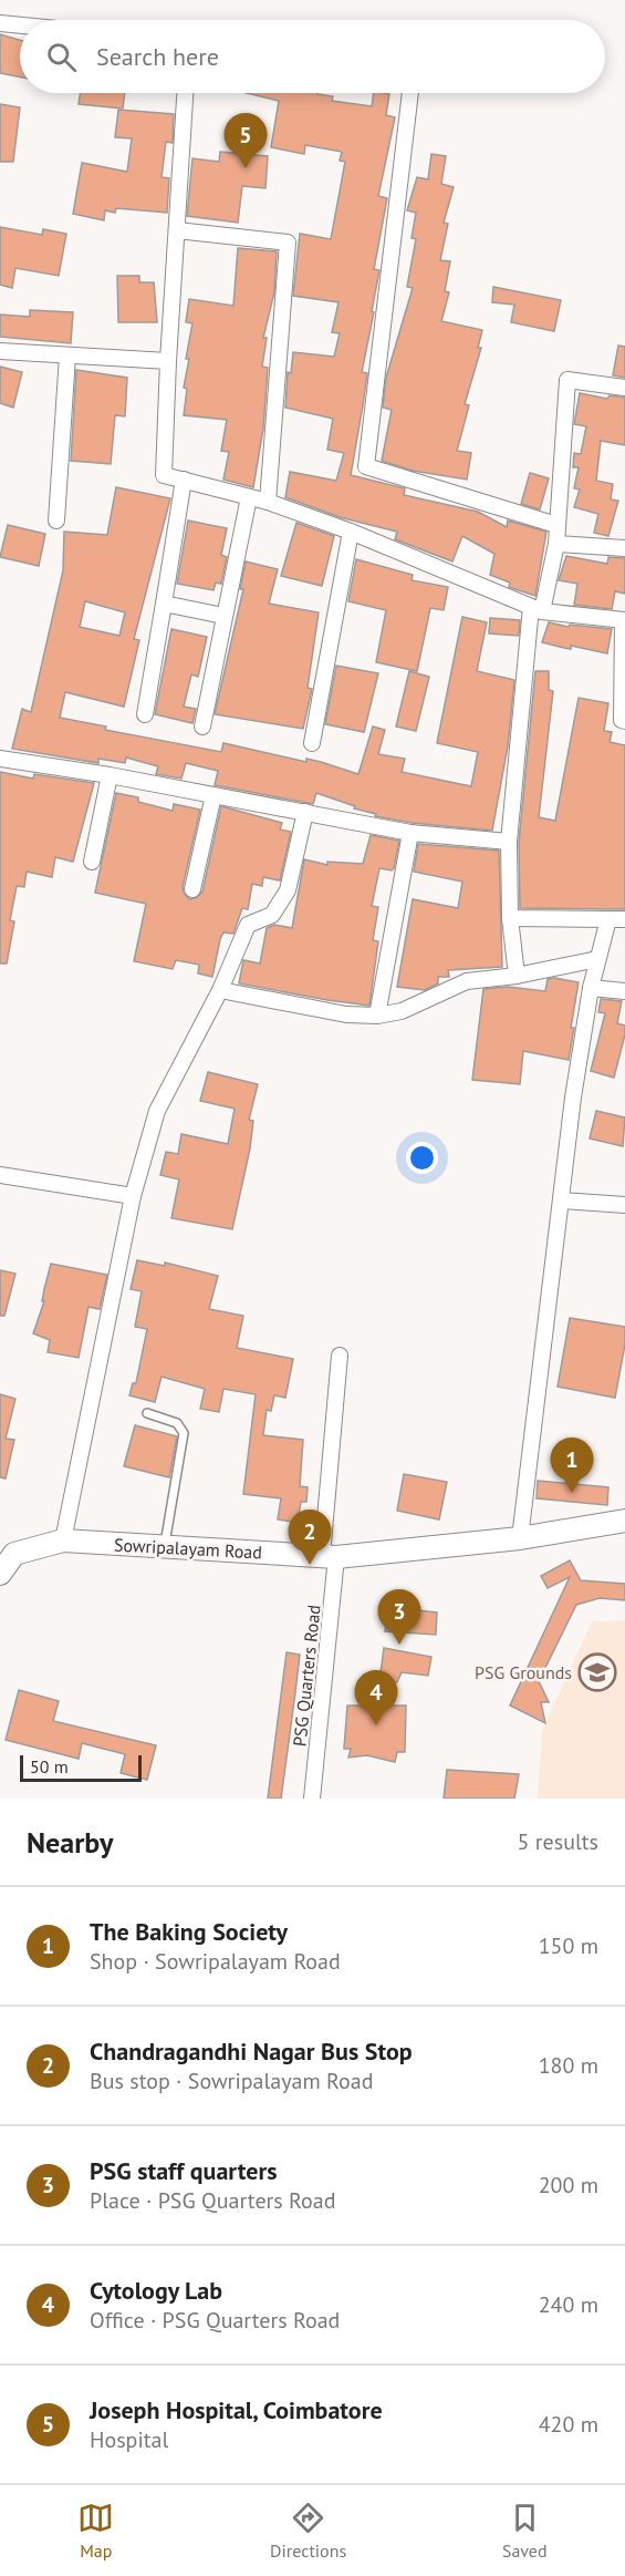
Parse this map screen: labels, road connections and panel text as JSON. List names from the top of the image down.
{
  "streets": {
    "street": ["Sowripalayam Road", "PSG Quarters Road"]
  },
  "crossings": [
    ["Sowripalayam Road", "PSG Quarters Road"]
  ],
  "places": {
    "school or university": ["PSG Grounds"]
  },
  "scale_bar": "50 m",
  "page": {
    "search": "Search here",
    "pins": [
      "5",
      "1",
      "2",
      "3",
      "4"
    ],
    "scale": "50 m",
    "heading": ["Nearby", "5 results"],
    "list": [
      {
        "mark": "1",
        "name": "The Baking Society",
        "note": "Shop · Sowripalayam Road",
        "value": "150 m"
      },
      {
        "mark": "2",
        "name": "Chandragandhi Nagar Bus Stop",
        "note": "Bus stop · Sowripalayam Road",
        "value": "180 m"
      },
      {
        "mark": "3",
        "name": "PSG staff quarters",
        "note": "Place · PSG Quarters Road",
        "value": "200 m"
      },
      {
        "mark": "4",
        "name": "Cytology Lab",
        "note": "Office · PSG Quarters Road",
        "value": "240 m"
      },
      {
        "mark": "5",
        "name": "Joseph Hospital, Coimbatore",
        "note": "Hospital",
        "value": "420 m"
      }
    ],
    "nav": ["Map", "Directions", "Saved"]
  }
}
